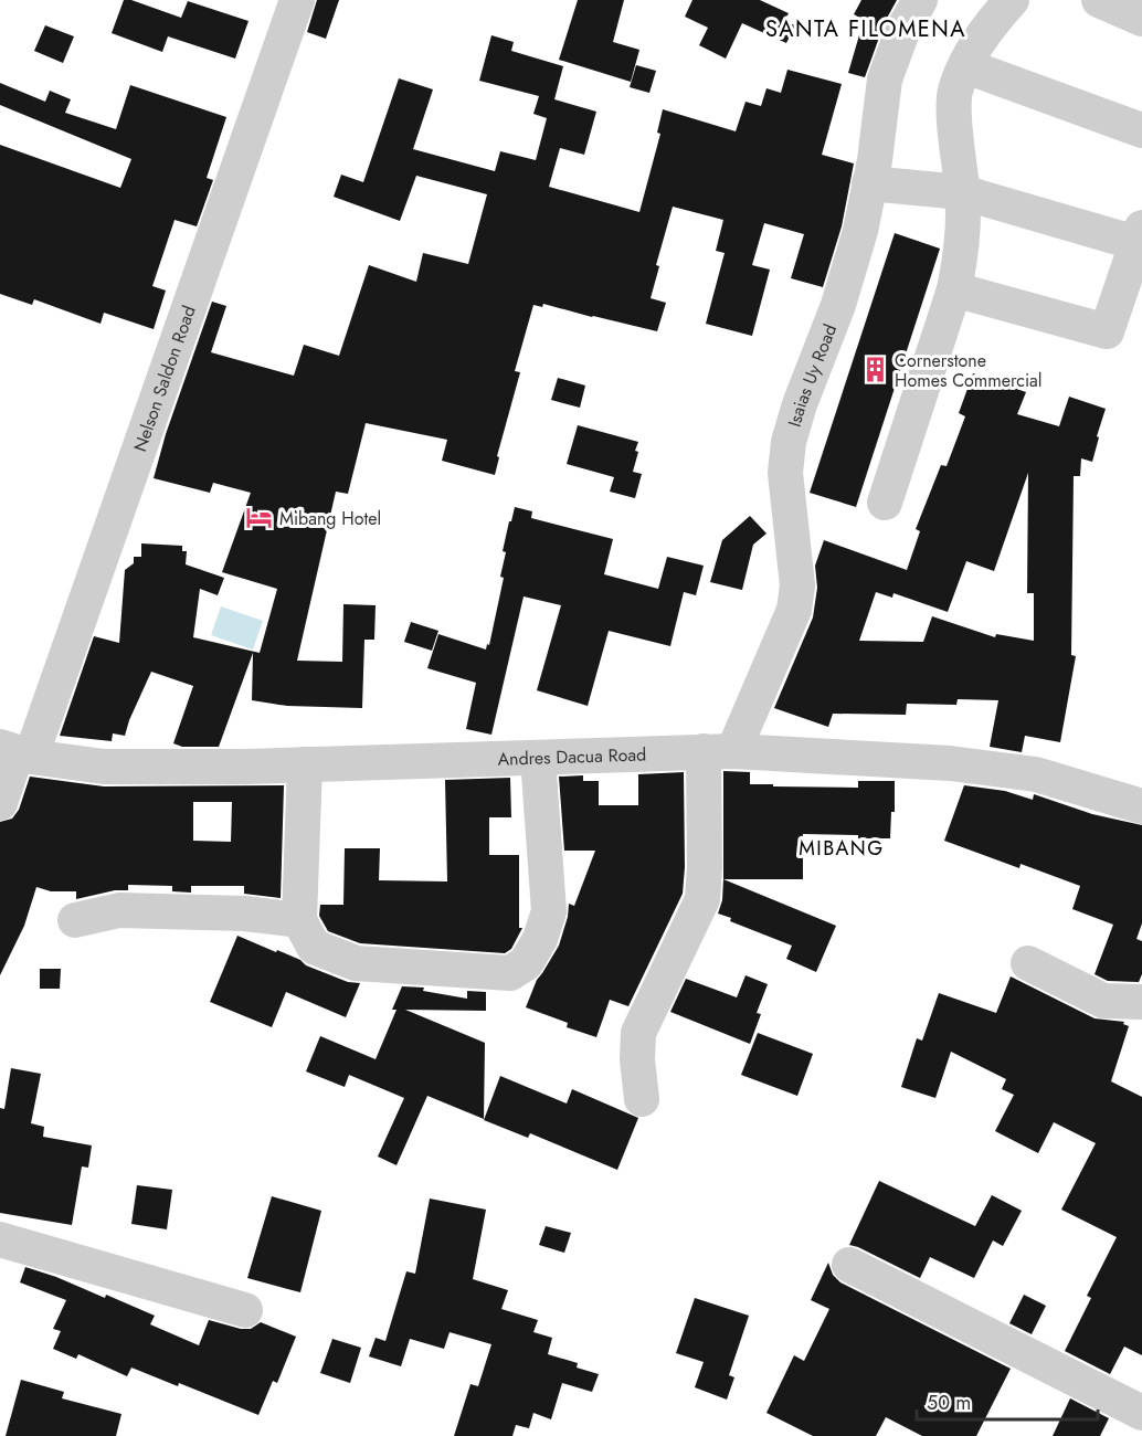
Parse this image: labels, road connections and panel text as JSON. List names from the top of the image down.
{
  "streets": {
    "street": ["Isaias Uy Road", "Nelson Saldon Road", "Andres Dacua Road"]
  },
  "crossings": [
    ["Isaias Uy Road", "Andres Dacua Road"],
    ["Nelson Saldon Road", "Andres Dacua Road"]
  ],
  "districts": ["SANTA FILOMENA", "MIBANG"],
  "places": {
    "building": ["Cornerstone Homes Commercial"],
    "hotel": ["Mibang Hotel"]
  },
  "scale_bar": "50 m"
}
